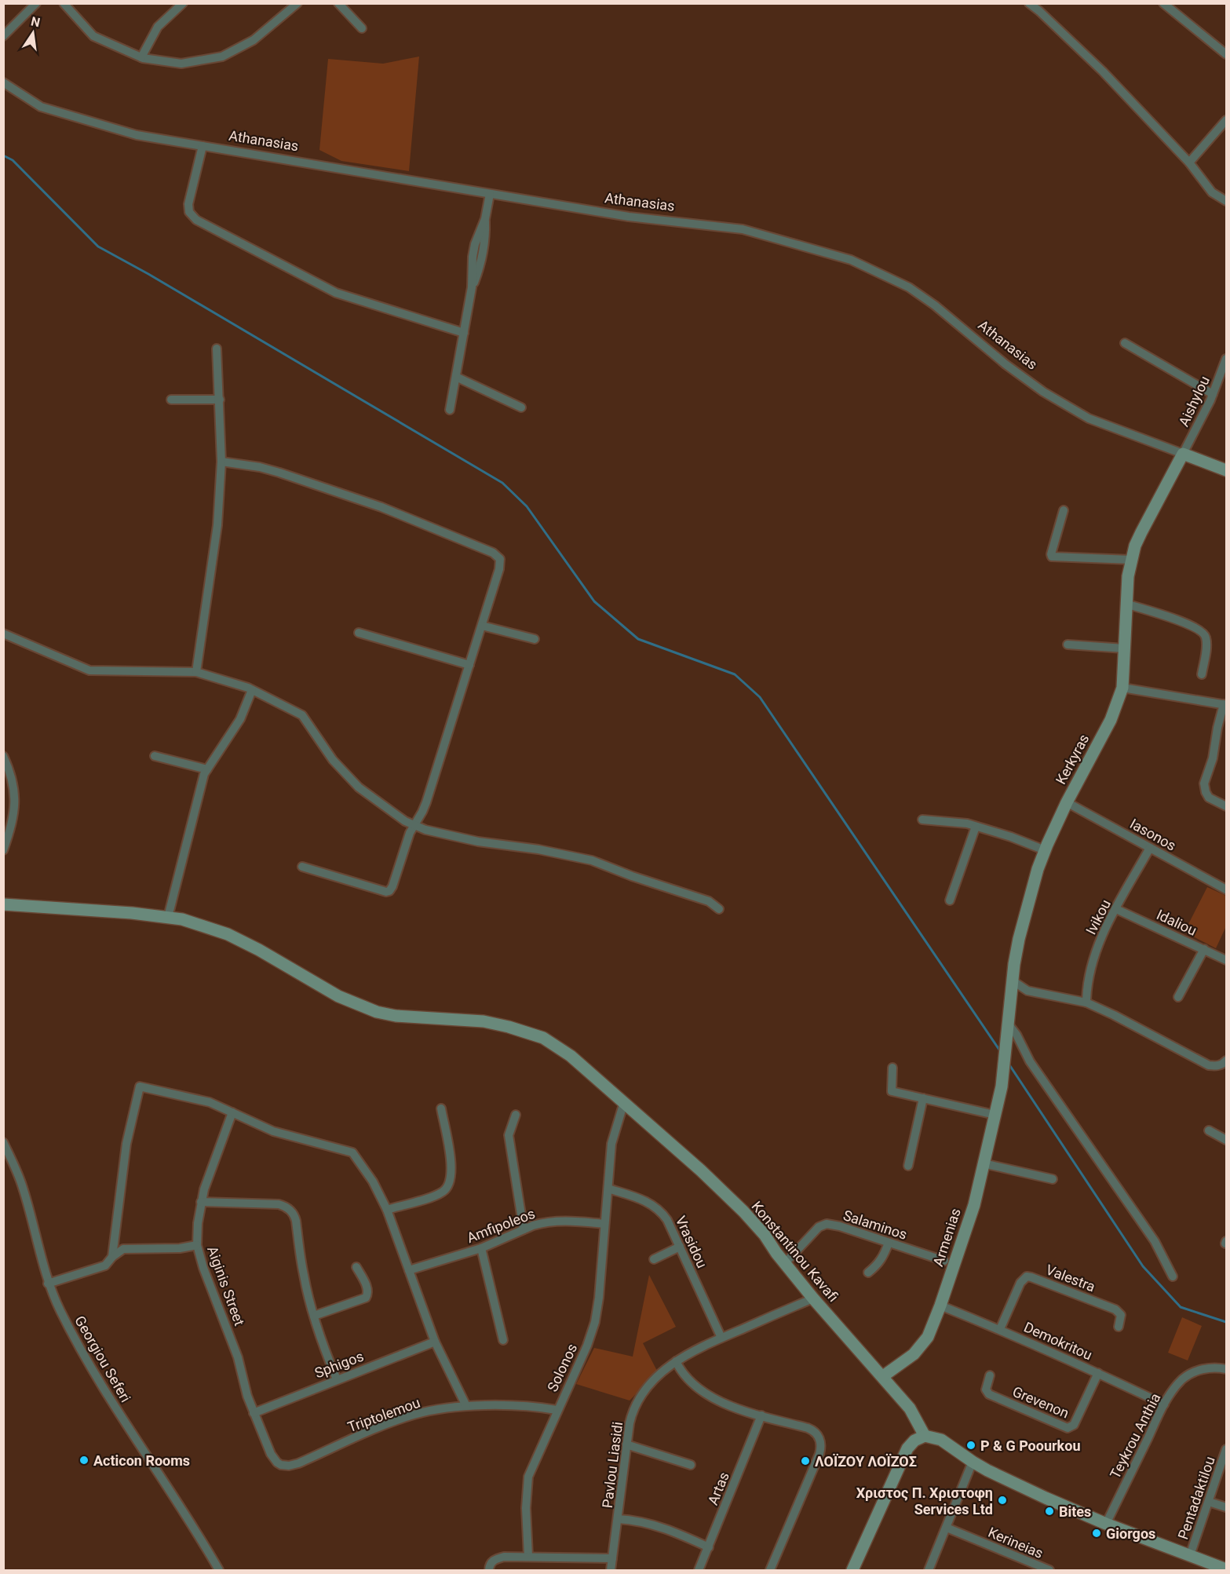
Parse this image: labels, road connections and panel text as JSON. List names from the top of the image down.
{
  "streets": {
    "street": [
      "Athanasias",
      "Aishylou",
      "Kerkyras",
      "Iasonos",
      "Ivikou",
      "Idaliou",
      "Salaminos",
      "Amfipoleos",
      "Armenias",
      "Vrasidou",
      "Konstantinou Kavafi",
      "Valestra",
      "Aiginis Street",
      "Demokritou",
      "Georgiou Seferi",
      "Sphigos",
      "Solonos",
      "Grevenon",
      "Triptolemou",
      "Teykrou Anthia",
      "Pavlou Liasidi",
      "Artas",
      "Pentadaktilou",
      "Kerineias"
    ]
  },
  "crossings": [
    ["Athanasias", "Aishylou"],
    ["Athanasias", "Kerkyras"],
    ["Aishylou", "Kerkyras"],
    ["Kerkyras", "Iasonos"],
    ["Kerkyras", "Armenias"],
    ["Iasonos", "Ivikou"],
    ["Ivikou", "Idaliou"],
    ["Salaminos", "Konstantinou Kavafi"],
    ["Amfipoleos", "Solonos"],
    ["Armenias", "Konstantinou Kavafi"],
    ["Armenias", "Demokritou"],
    ["Vrasidou", "Solonos"],
    ["Vrasidou", "Pavlou Liasidi"],
    ["Konstantinou Kavafi", "Solonos"],
    ["Konstantinou Kavafi", "Pavlou Liasidi"],
    ["Valestra", "Demokritou"],
    ["Aiginis Street", "Sphigos"],
    ["Aiginis Street", "Triptolemou"],
    ["Demokritou", "Grevenon"],
    ["Demokritou", "Teykrou Anthia"],
    ["Solonos", "Triptolemou"]
  ],
  "places": [
    "P & G Poourkou",
    "Acticon Rooms",
    "ΛΟΪΖΟΥ ΛΟΪΖΟΣ",
    "Χριστος Π. Χριστοφη Services Ltd",
    "Bites",
    "Giorgos"
  ],
  "north": "top"
}
